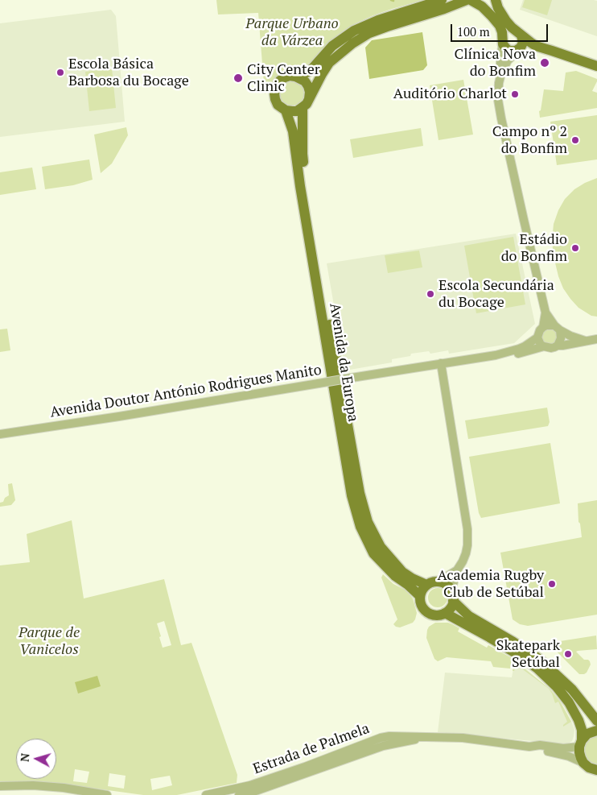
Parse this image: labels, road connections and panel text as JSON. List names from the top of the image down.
{
  "streets": {
    "main road": ["Avenida da Europa"],
    "street": ["Avenida Doutor António Rodrigues Manito", "Estrada de Palmela"]
  },
  "crossings": [
    ["Avenida da Europa", "Estrada de Palmela"]
  ],
  "parks": ["Parque Urbano da Várzea", "Parque de Vanicelos"],
  "places": [
    "Clínica Nova do Bonfim",
    "Escola Básica Barbosa du Bocage",
    "City Center Clinic",
    "Auditório Charlot",
    "Campo nº 2 do Bonfim",
    "Estádio do Bonfim",
    "Escola Secundária du Bocage",
    "Academia Rugby Club de Setúbal",
    "Skatepark Setúbal"
  ],
  "scale_bar": "100 m",
  "north": "left"
}
